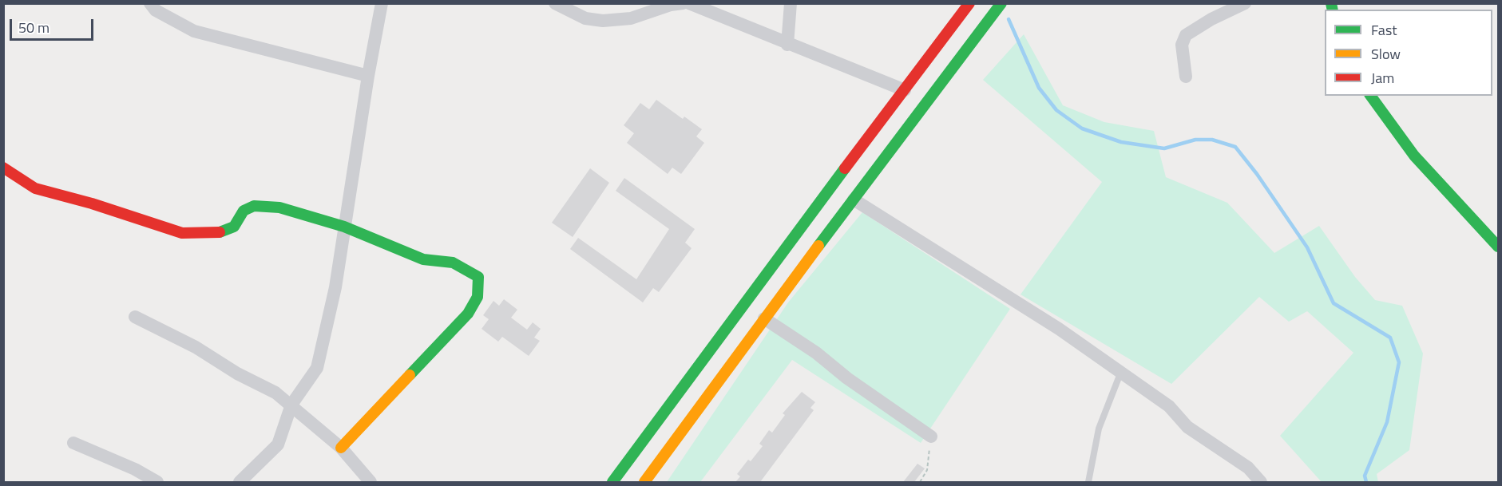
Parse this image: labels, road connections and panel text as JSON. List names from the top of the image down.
{
  "legend": ["Fast", "Slow", "Jam"],
  "scale_bar": "50 m"
}
